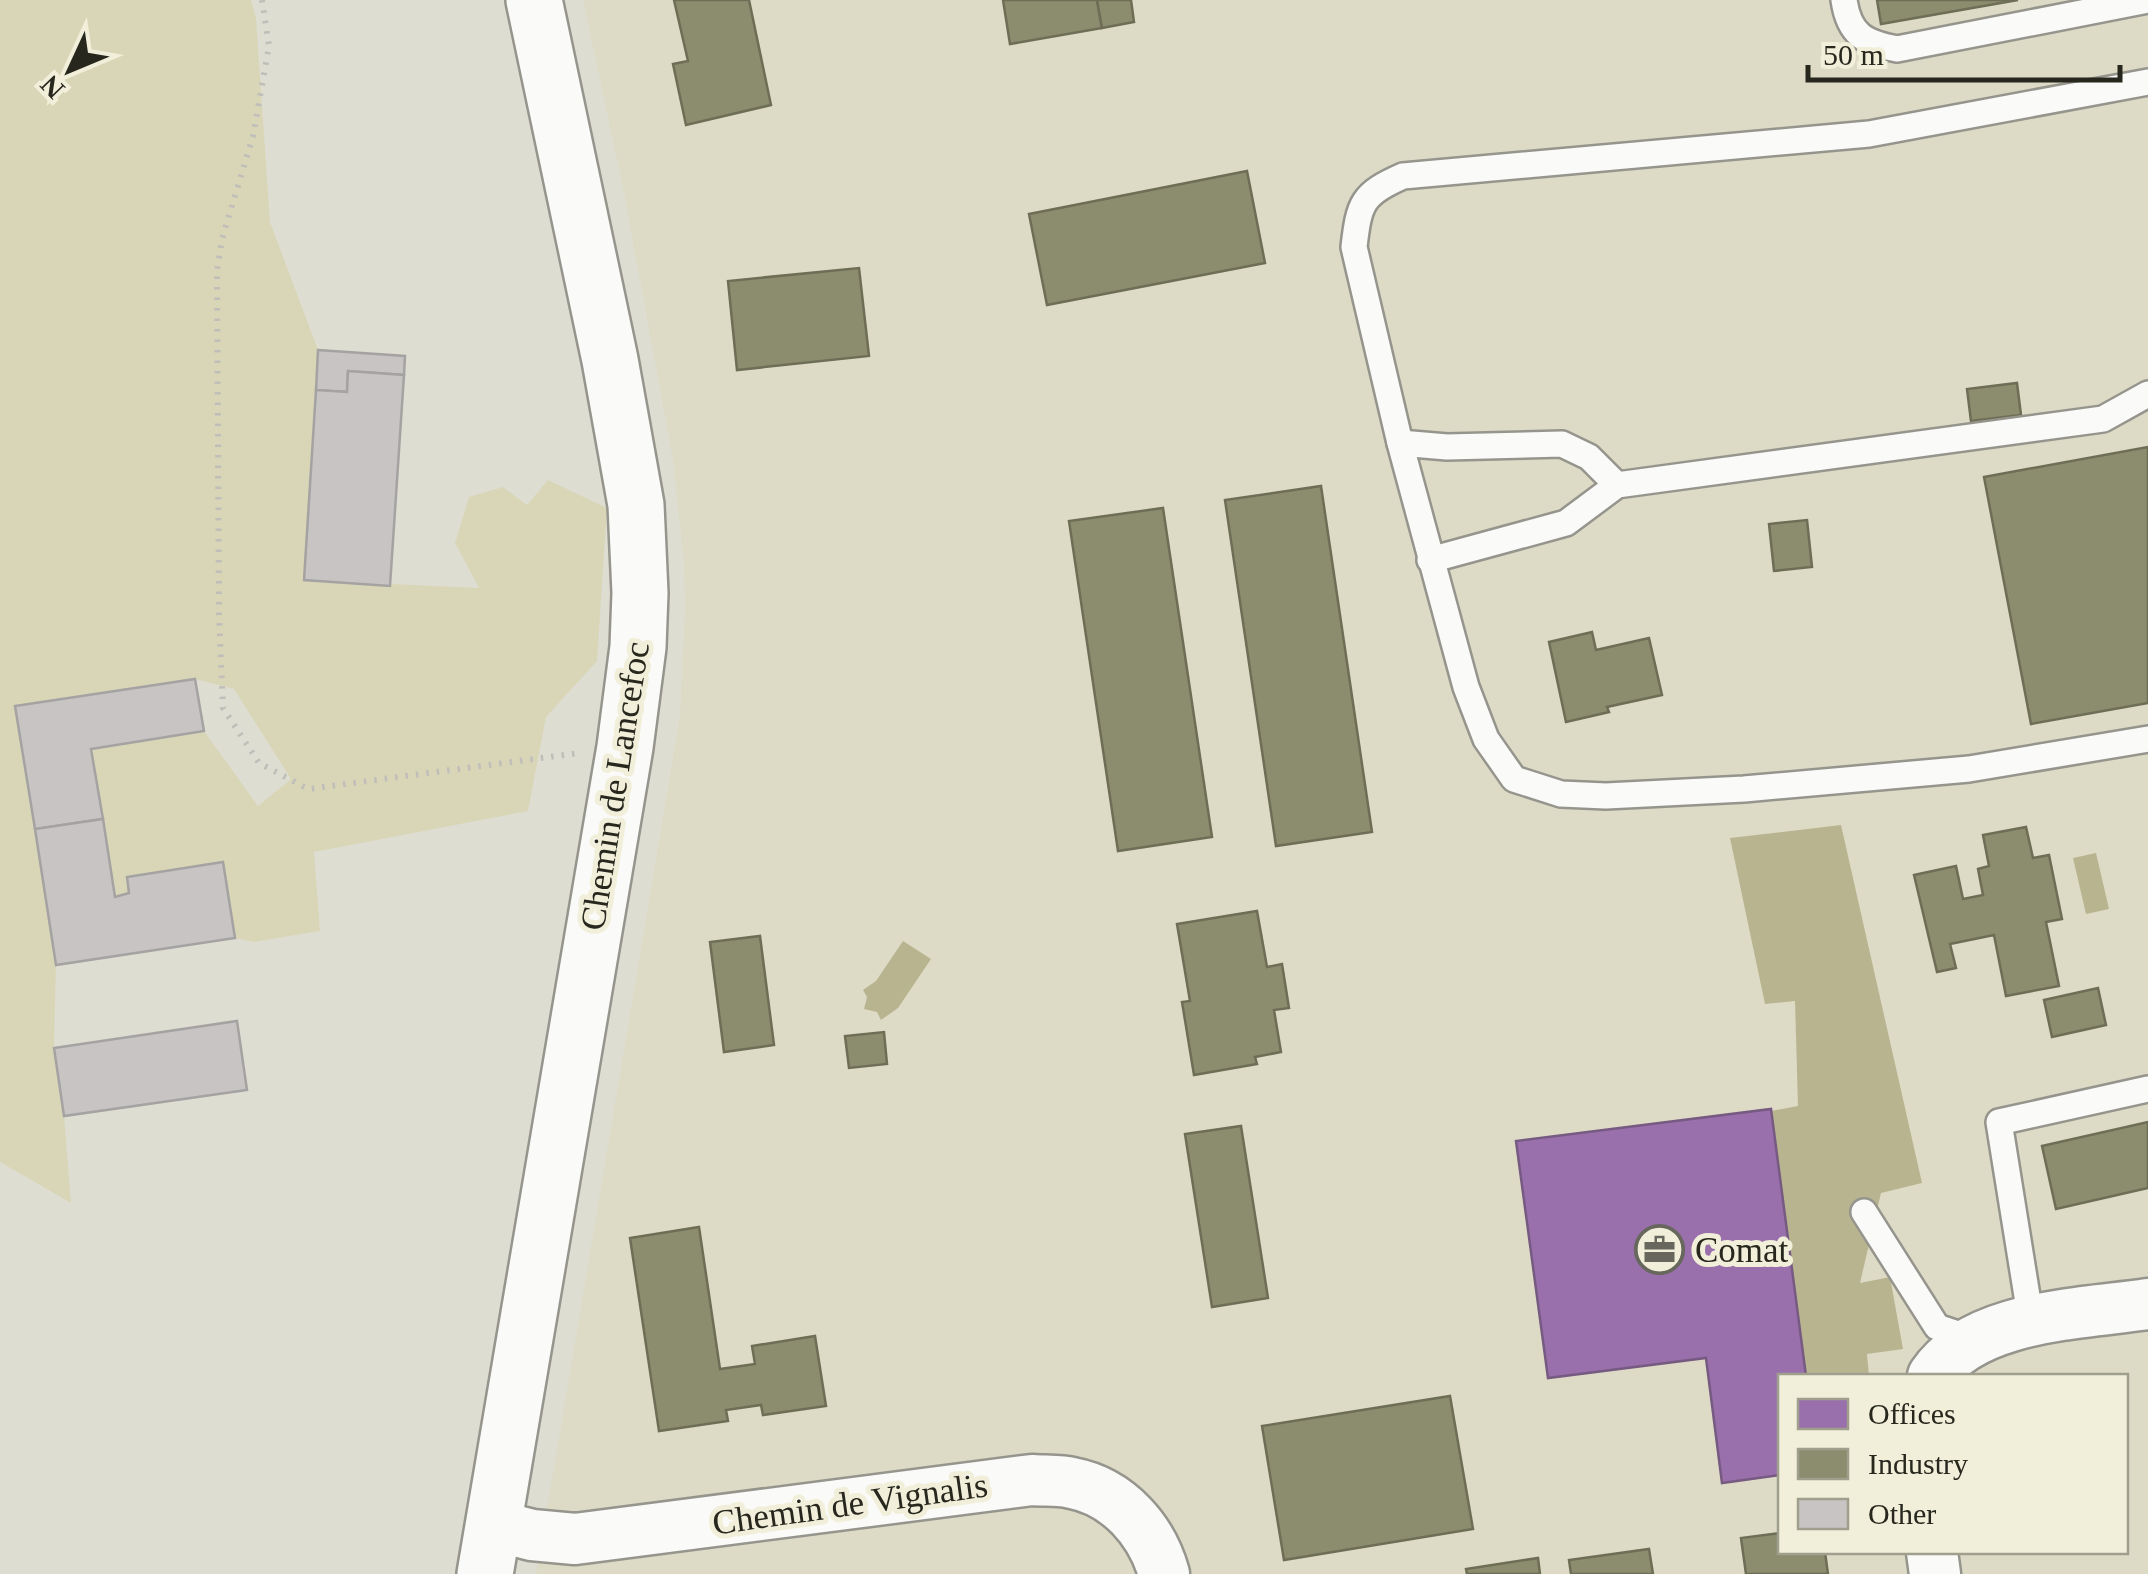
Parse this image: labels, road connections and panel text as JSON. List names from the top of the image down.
{
  "streets": {
    "street": ["Chemin de Lancefoc", "Chemin de Vignalis"]
  },
  "crossings": [
    ["Chemin de Lancefoc", "Chemin de Vignalis"]
  ],
  "places": {
    "office": ["Comat"]
  },
  "legend": ["Offices", "Industry", "Other"],
  "scale_bar": "50 m",
  "north": "bottom left"
}
